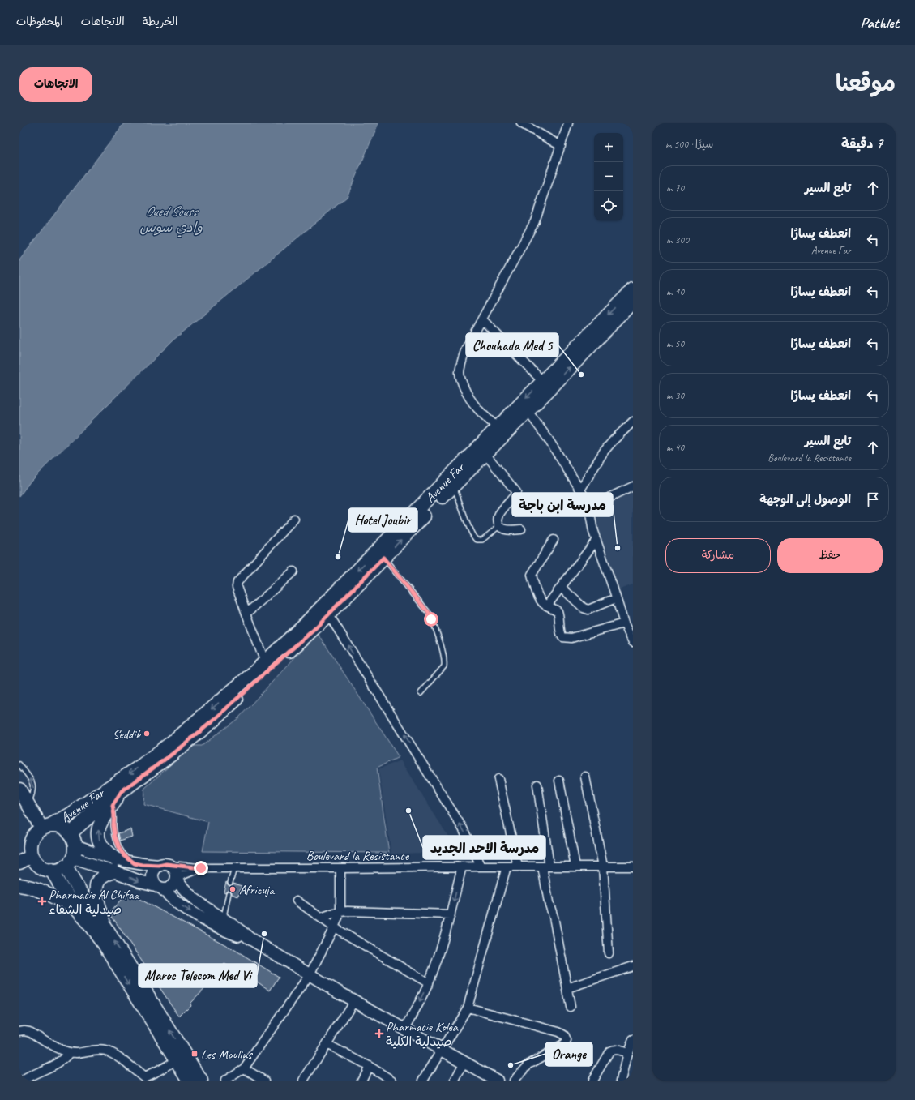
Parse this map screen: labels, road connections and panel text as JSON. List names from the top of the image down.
{
  "streets": {
    "main road": ["Avenue Far"],
    "street": ["Boulevard la Resistance"]
  },
  "water": ["Oued Souss وادي سوس"],
  "places": {
    "other": [
      "Chouhada Med 5",
      "مدرسة ابن باجة",
      "Hotel Joubir",
      "Seddik",
      "مدرسة الاحد الجديد",
      "Africuja",
      "Maroc Telecom Med Vi",
      "Orange"
    ],
    "health": ["Pharmacie Al Chifaa صيدلية الشفاء", "Pharmacie Kolea صيدلية الكلية"],
    "transit": ["Les Moulins"]
  },
  "page": {
    "header": "Pathlet",
    "nav": ["الخريطة", "الاتجاهات", "المحفوظات"],
    "title": "موقعنا",
    "buttons": [
      "الاتجاهات",
      ["حفظ", "مشاركة"]
    ],
    "heading": ["7 دقيقة", "سيرًا · 500 m"],
    "map_buttons": ["+", "−"],
    "list": [
      ["تابع السير", "70 m"],
      ["انعطف يسارًا", "Avenue Far", "300 m"],
      ["انعطف يسارًا", "10 m"],
      ["انعطف يسارًا", "50 m"],
      ["انعطف يسارًا", "30 m"],
      ["تابع السير", "Boulevard la Resistance", "40 m"],
      "الوصول إلى الوجهة"
    ]
  }
}
